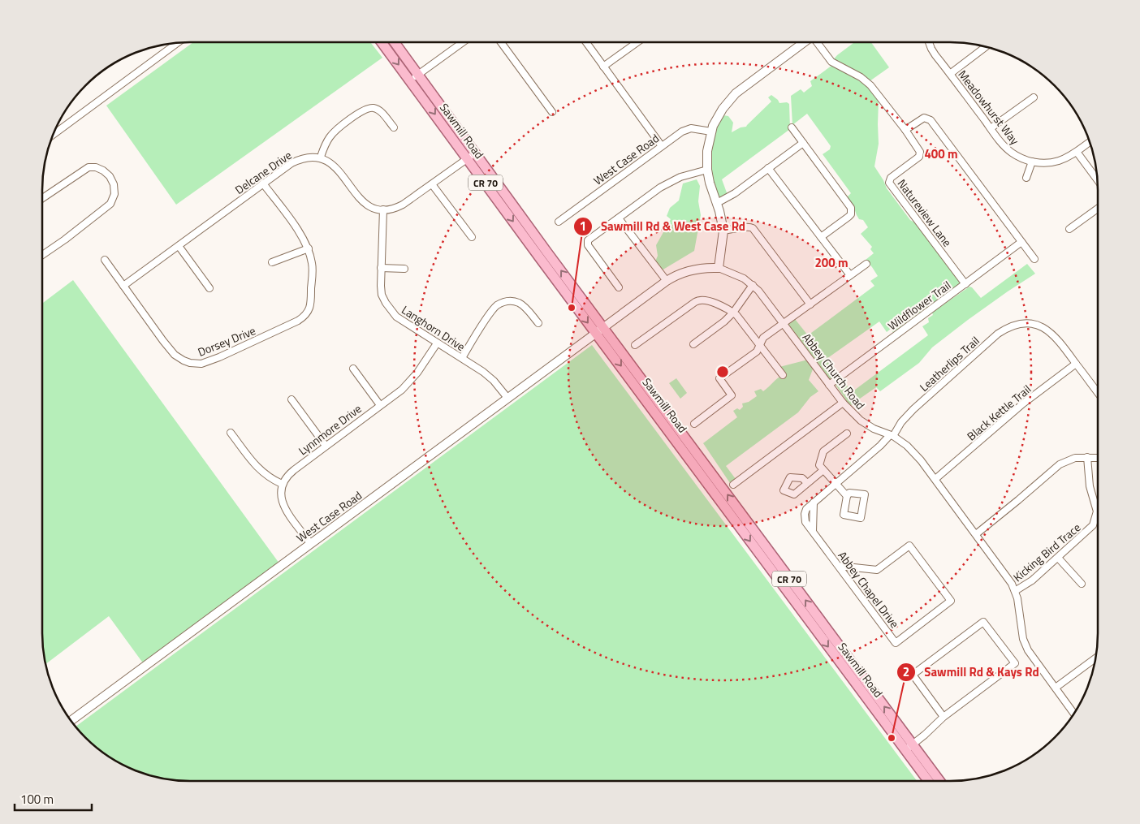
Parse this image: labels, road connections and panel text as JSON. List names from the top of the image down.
{
  "streets": {
    "main road": [
      "Sawmill Road",
      "West Case Road",
      "CR 70",
      "Abbey Church Road"
    ],
    "street": [
      "Meadowhurst Way",
      "Delcane Drive",
      "Natureview Lane",
      "Wildflower Trail",
      "Langhorn Drive",
      "Dorsey Drive",
      "Leatherlips Trail",
      "Black Kettle Trail",
      "Lynnmore Drive",
      "Kicking Bird Trace",
      "Abbey Chapel Drive"
    ]
  },
  "crossings": [
    ["Sawmill Road", "West Case Road"],
    ["Sawmill Road", "Abbey Church Road"],
    ["West Case Road", "Langhorn Drive"],
    ["West Case Road", "Abbey Church Road"],
    ["Delcane Drive", "Dorsey Drive"],
    ["Natureview Lane", "Wildflower Trail"],
    ["Wildflower Trail", "Abbey Church Road"],
    ["Langhorn Drive", "Lynnmore Drive"],
    ["Leatherlips Trail", "Abbey Church Road"],
    ["Leatherlips Trail", "Black Kettle Trail"],
    ["Leatherlips Trail", "Abbey Chapel Drive"],
    ["Abbey Church Road", "Black Kettle Trail"],
    ["Abbey Church Road", "Kicking Bird Trace"],
    ["Abbey Church Road", "Abbey Chapel Drive"]
  ],
  "places": ["Sawmill Rd & West Case Rd", "Sawmill Rd & Kays Rd"],
  "scale_bar": "100 m",
  "rings": ["400 m", "200 m"]
}
